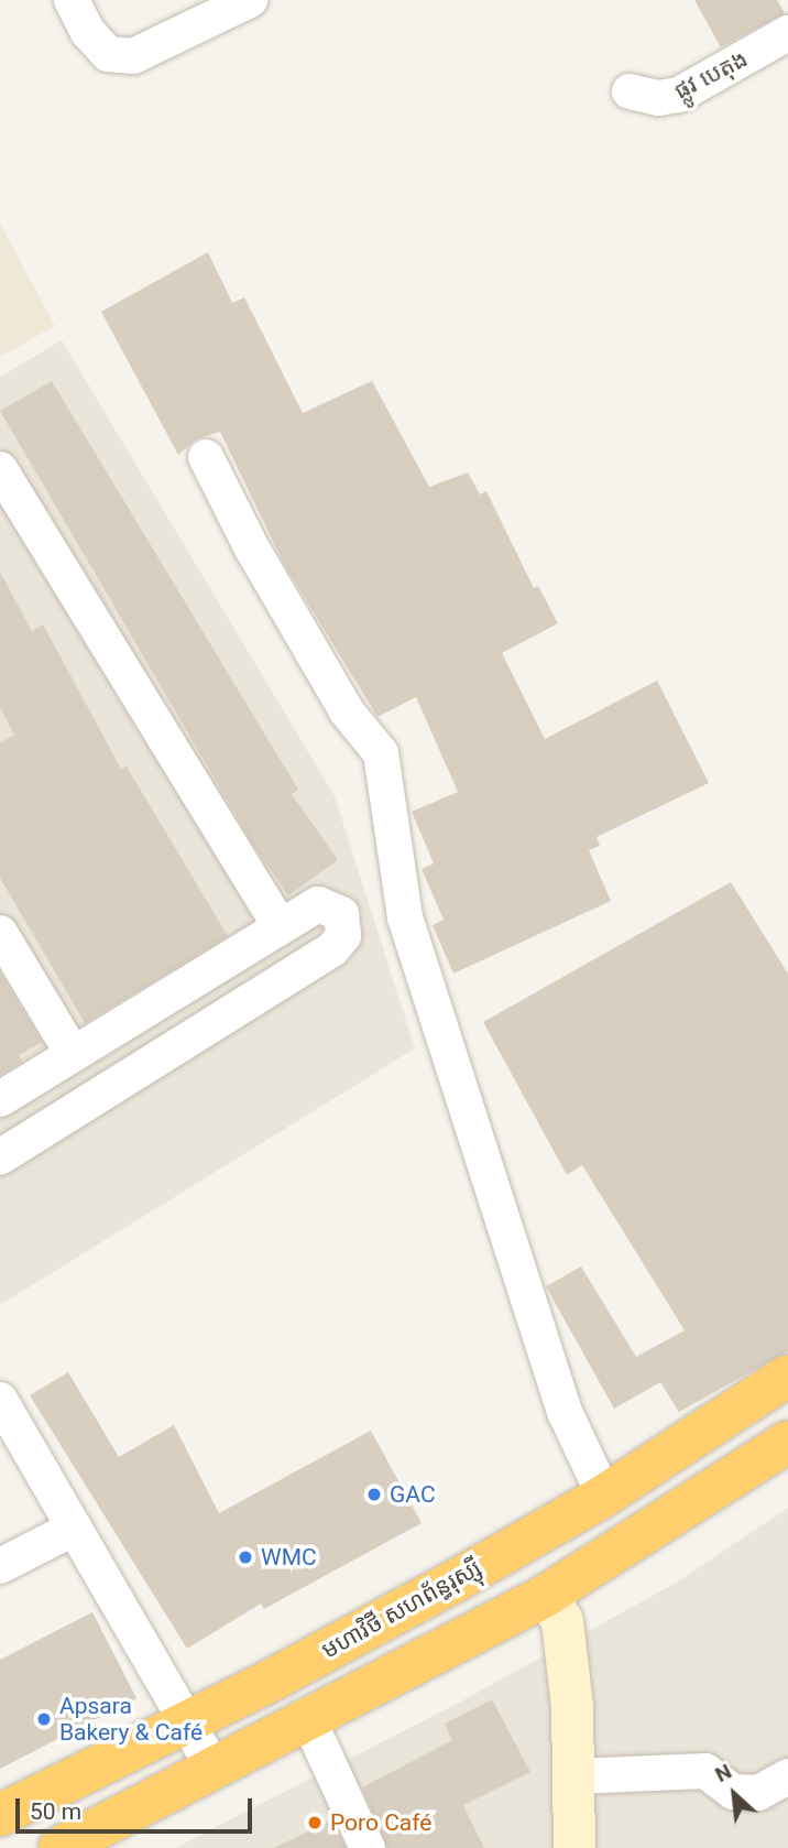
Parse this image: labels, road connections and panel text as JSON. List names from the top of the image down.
{
  "streets": {
    "highway": ["មហាវិថី សហព័ន្ធរុស្ស៊ី"],
    "street": ["ផ្លូវ បេតុង"]
  },
  "places": [
    "GAC",
    "WMC",
    "Apsara Bakery & Café",
    "Poro Café"
  ],
  "scale_bar": "50 m",
  "north": "top left"
}
